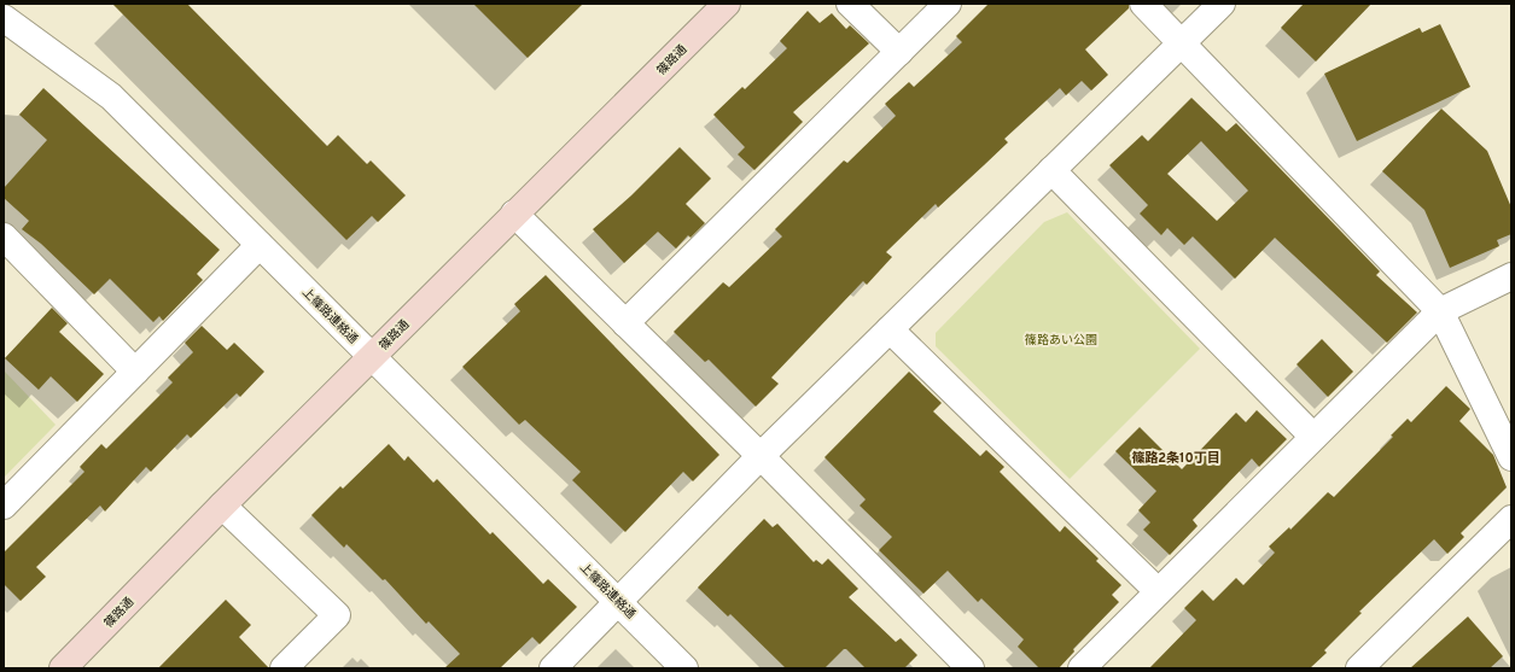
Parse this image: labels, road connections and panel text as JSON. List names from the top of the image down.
{
  "streets": {
    "main road": ["篠路通"],
    "street": ["上篠路連絡通"]
  },
  "crossings": [
    ["篠路通", "上篠路連絡通"]
  ],
  "districts": ["篠路2条10丁目"],
  "parks": ["篠路あい公園"]
}
